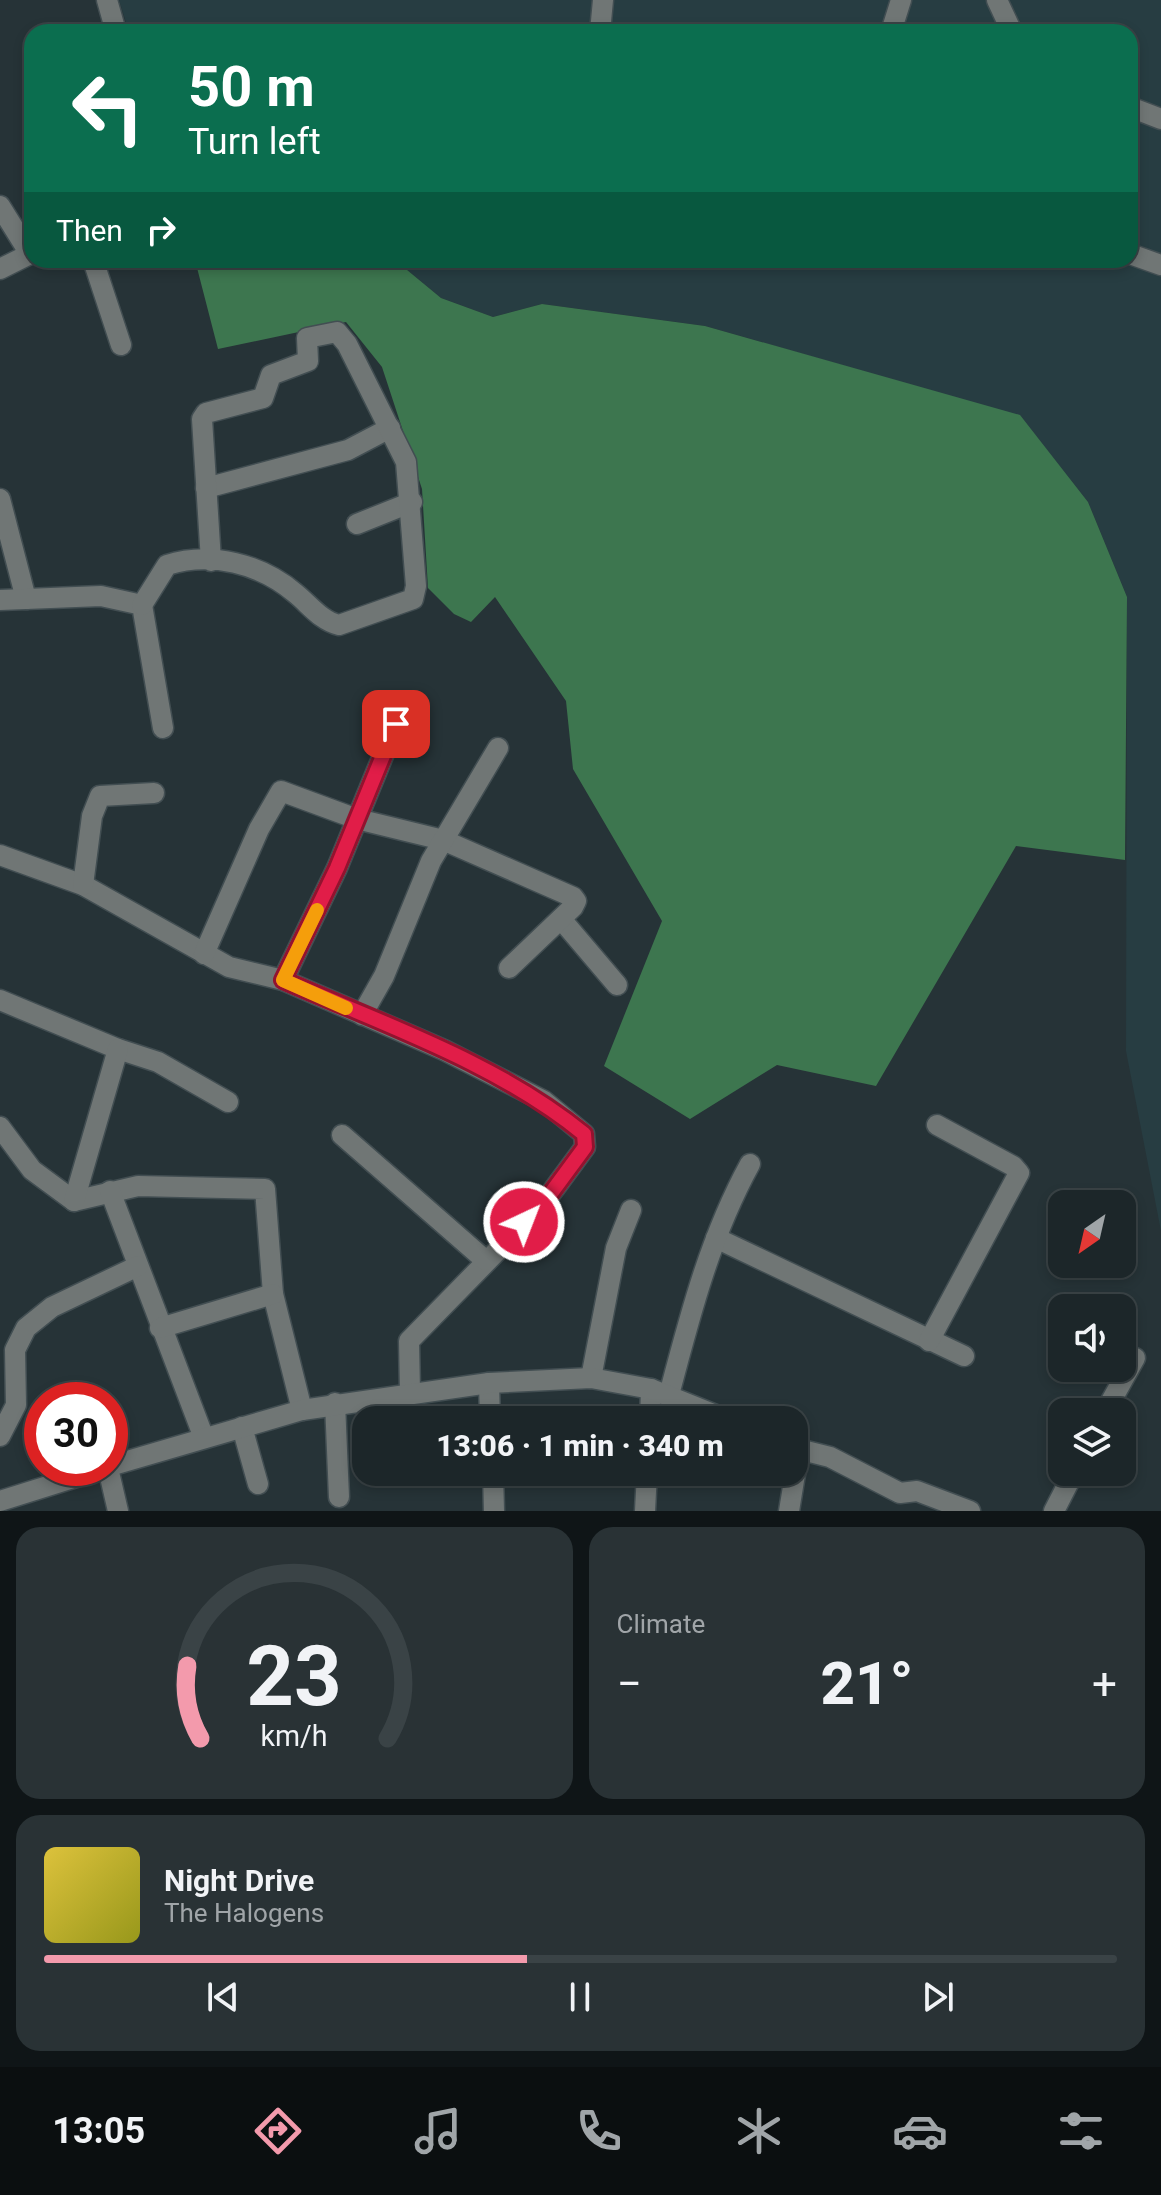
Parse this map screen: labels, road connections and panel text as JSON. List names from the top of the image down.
{
  "north": "bottom left",
  "page": {
    "turn": ["50 m", "Turn left"],
    "then": "Then",
    "limit": "30",
    "trip": "13:06 · 1 min · 340 m",
    "tile": "Climate",
    "heat": ["−", "21°", "+"],
    "song": ["Night Drive", "The Halogens"],
    "tabs": "13:05",
    "gauge": ["23", "km/h"]
  }
}
